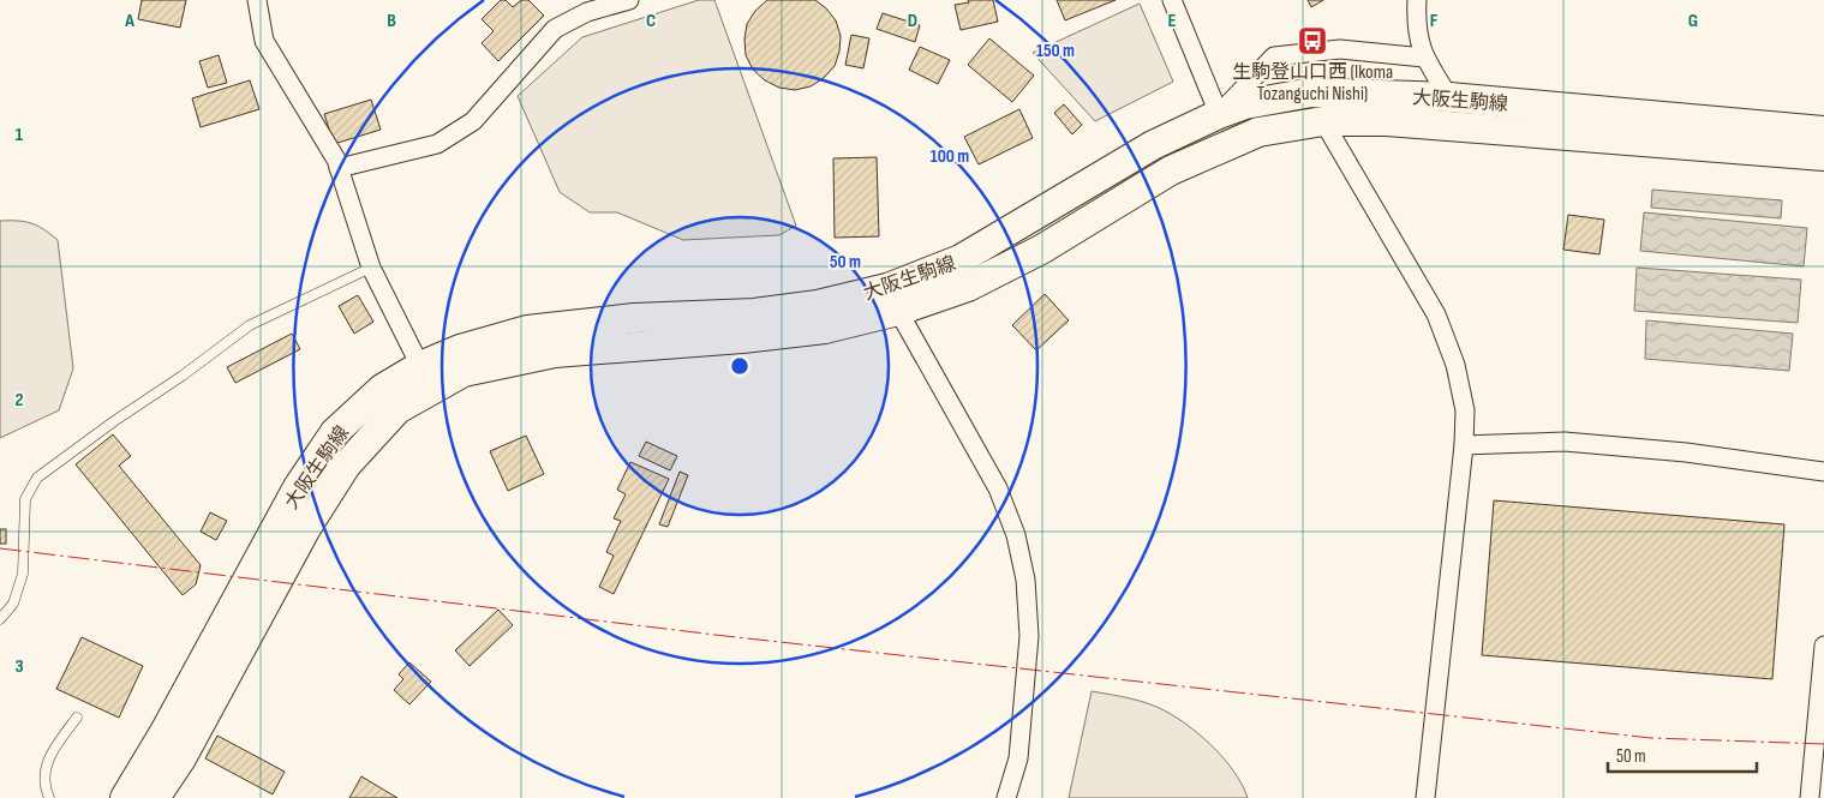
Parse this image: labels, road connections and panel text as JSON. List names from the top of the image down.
{
  "streets": {
    "main road": ["大阪生駒線"]
  },
  "places": {
    "bus stop": ["生駒登山口西 (Ikoma Tozanguchi Nishi)"]
  },
  "scale_bar": "50 m",
  "grid": {
    "columns": [
      "A",
      "B",
      "C",
      "D",
      "E",
      "F",
      "G"
    ],
    "rows": ["1", "2", "3"]
  },
  "rings": ["150 m", "100 m", "50 m"]
}
